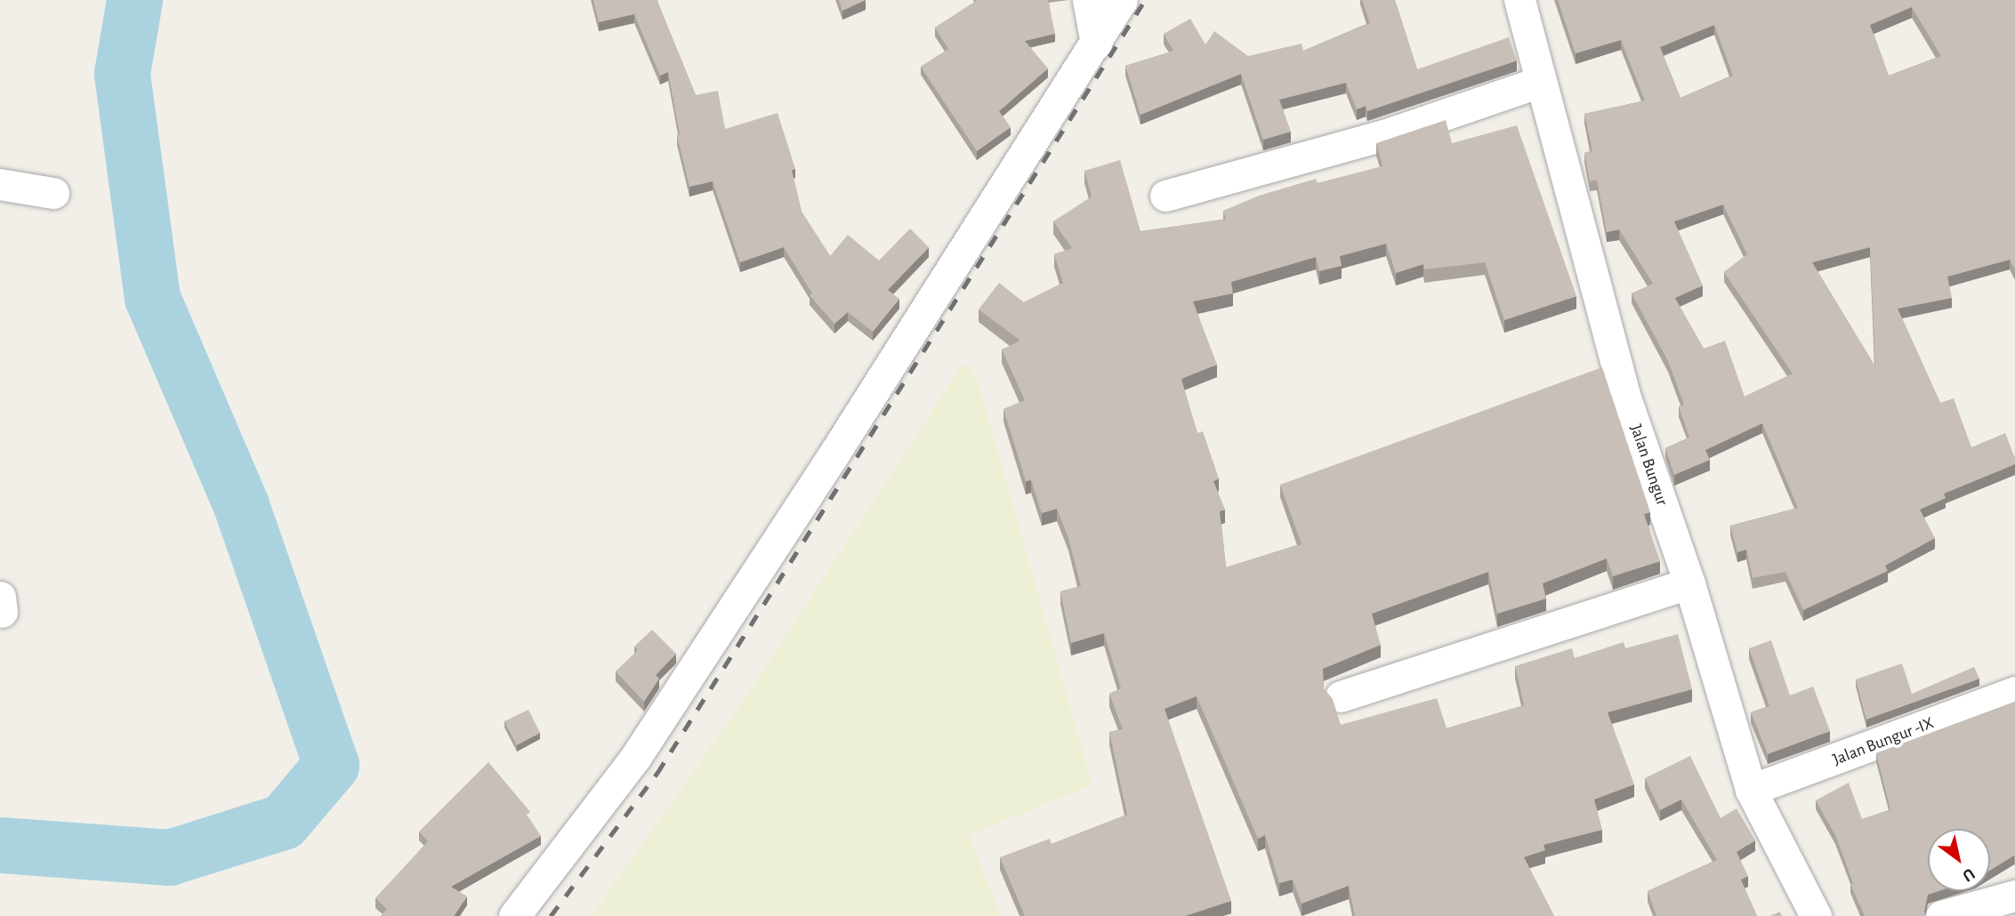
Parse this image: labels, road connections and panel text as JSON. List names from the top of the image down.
{
  "streets": {
    "street": ["Jalan Bungur", "Jalan Bungur -IX"]
  },
  "crossings": [
    ["Jalan Bungur", "Jalan Bungur -IX"]
  ],
  "north": "bottom right"
}
